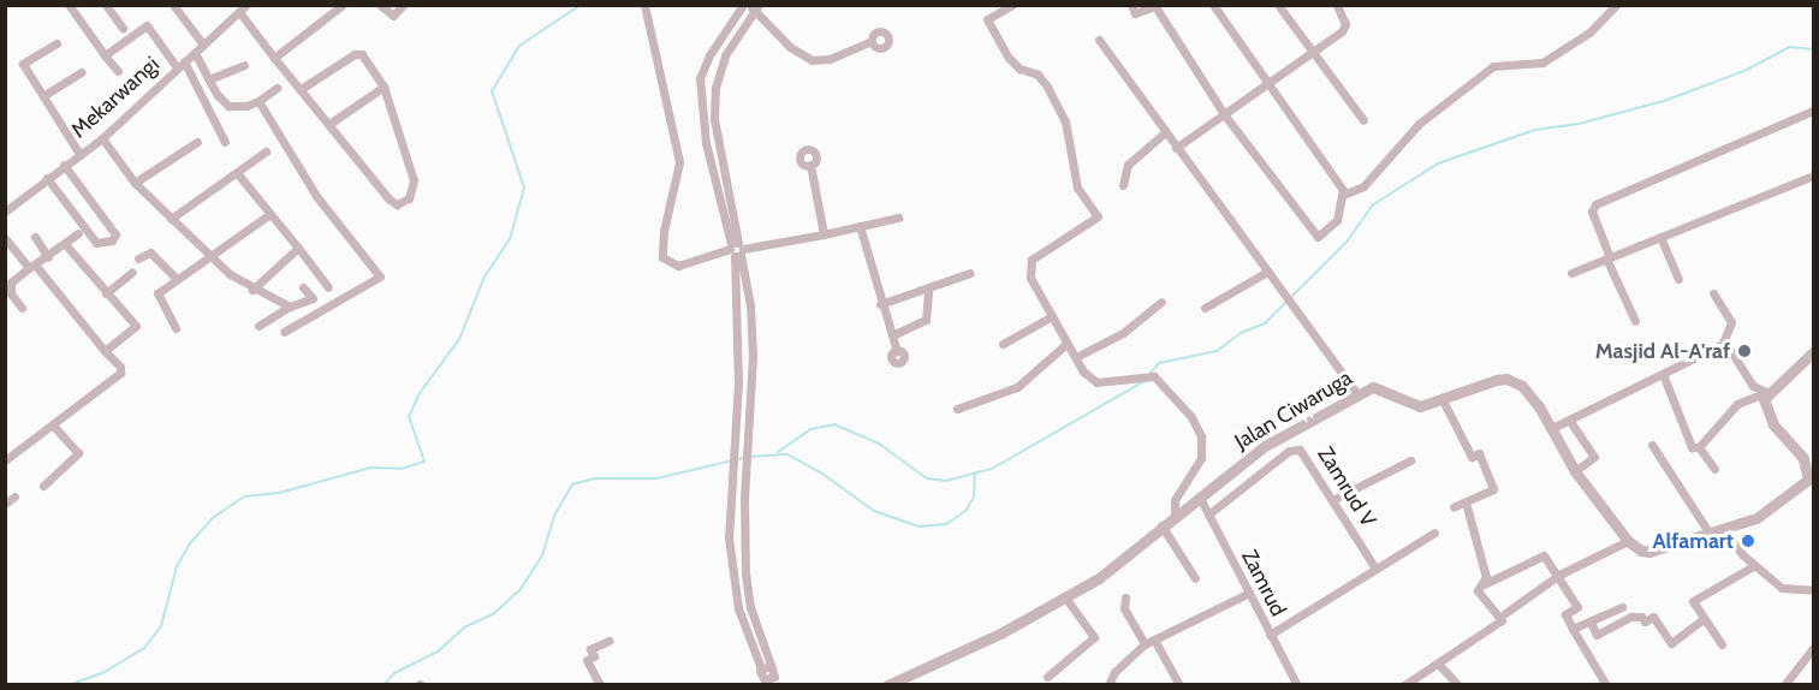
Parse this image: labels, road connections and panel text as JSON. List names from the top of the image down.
{
  "streets": {
    "street": [
      "Mekarwangi",
      "Jalan Ciwaruga",
      "Zamrud V",
      "Zamrud"
    ]
  },
  "crossings": [
    ["Jalan Ciwaruga", "Zamrud"],
    ["Zamrud V", "Zamrud"]
  ],
  "places": ["Masjid Al-A'raf", "Alfamart"]
}
